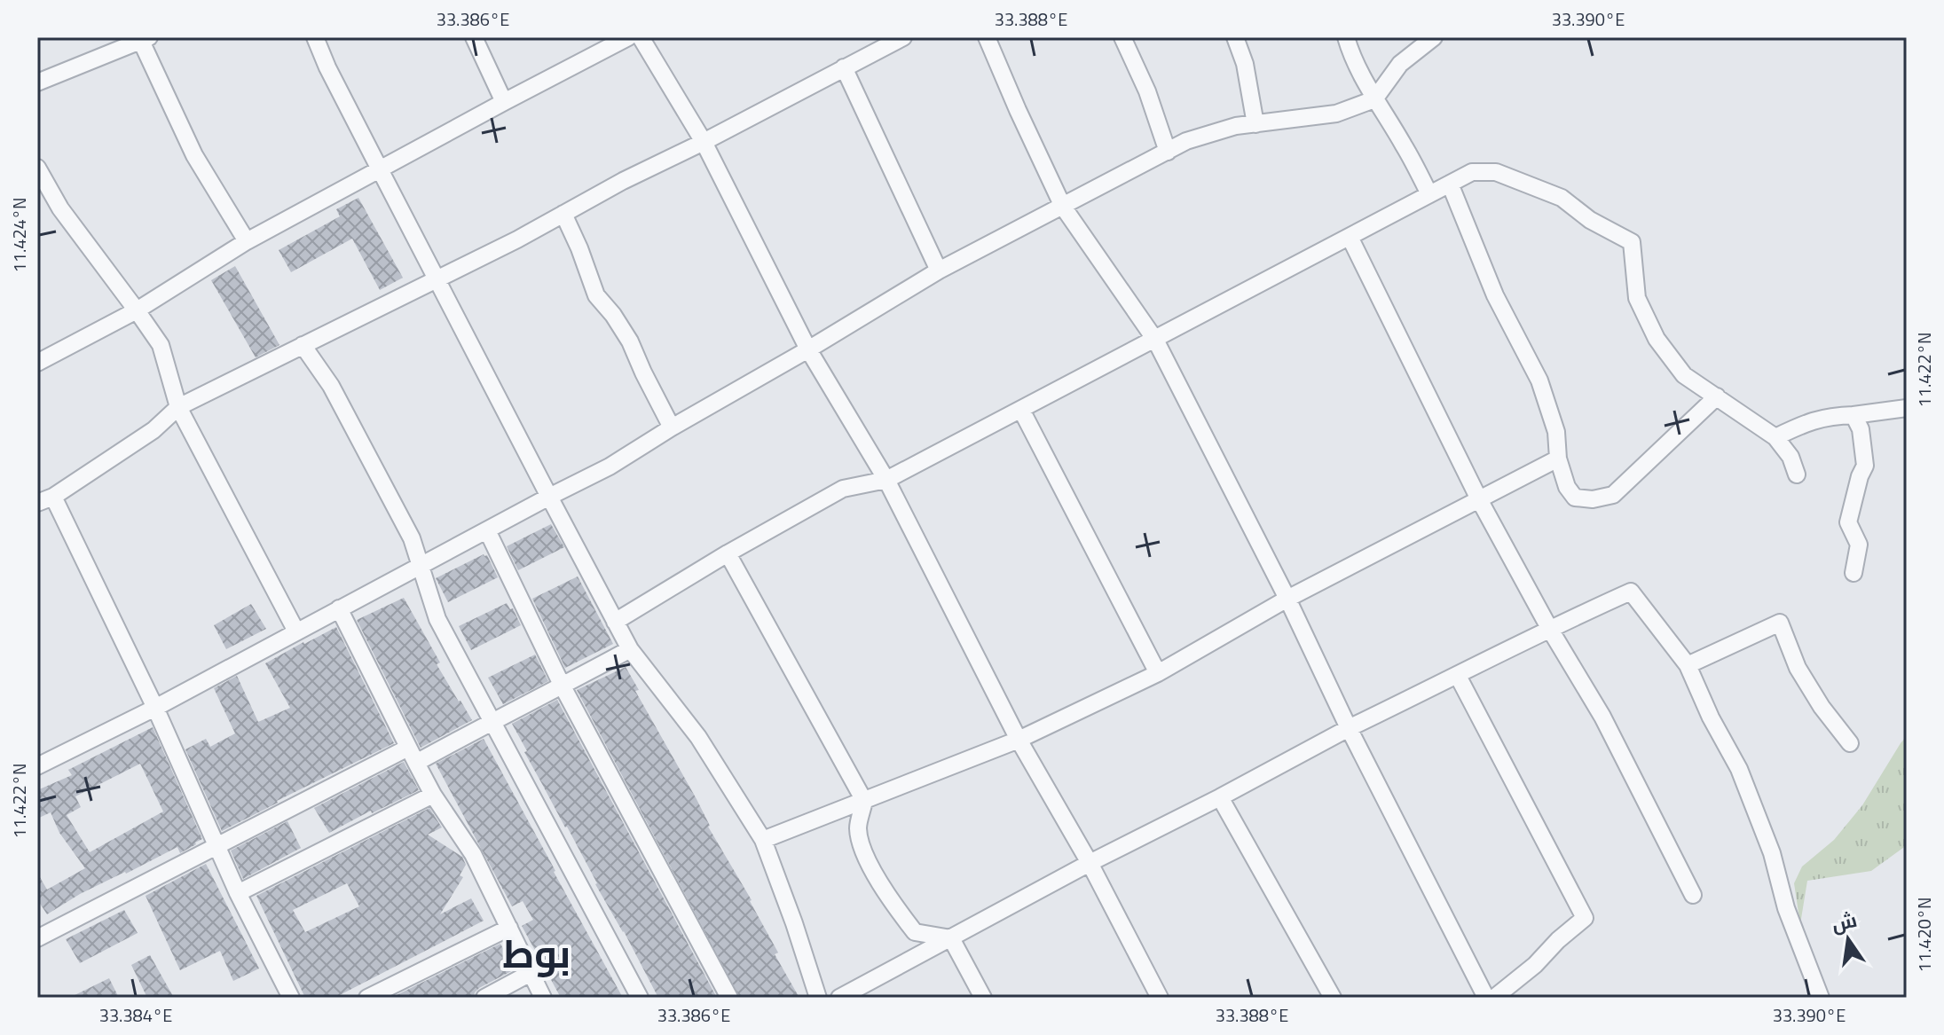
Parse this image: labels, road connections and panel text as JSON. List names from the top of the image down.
{
  "districts": ["بوط"],
  "north": "top",
  "coordinates": [
    "33.386°E",
    "33.388°E",
    "33.390°E",
    "11.424°N",
    "11.422°N",
    "11.420°N",
    "33.384°E"
  ]
}
